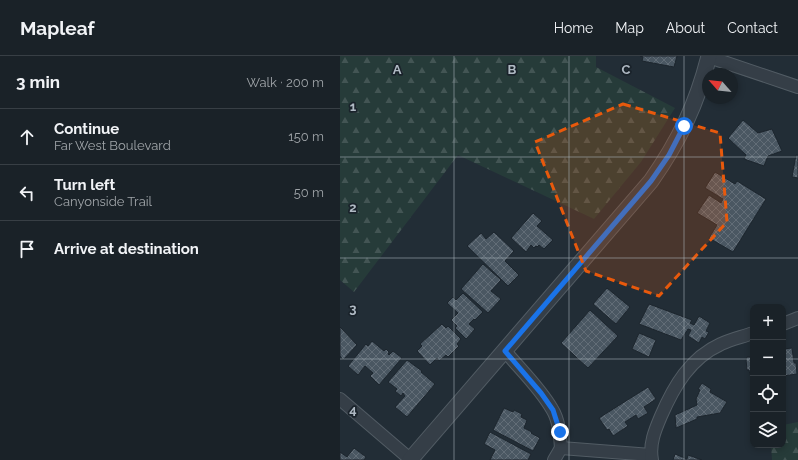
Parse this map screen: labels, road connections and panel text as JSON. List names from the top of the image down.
{
  "north": "top left",
  "page": {
    "header": "Mapleaf",
    "nav": [
      "Home",
      "Map",
      "About",
      "Contact"
    ],
    "heading": ["3 min", "Walk · 200 m"],
    "list": [
      ["Continue", "Far West Boulevard", "150 m"],
      ["Turn left", "Canyonside Trail", "50 m"],
      "Arrive at destination"
    ],
    "map_buttons": ["+", "−"]
  },
  "grid": {
    "columns": ["A", "B", "C"],
    "rows": [
      "1",
      "2",
      "3",
      "4"
    ]
  }
}
